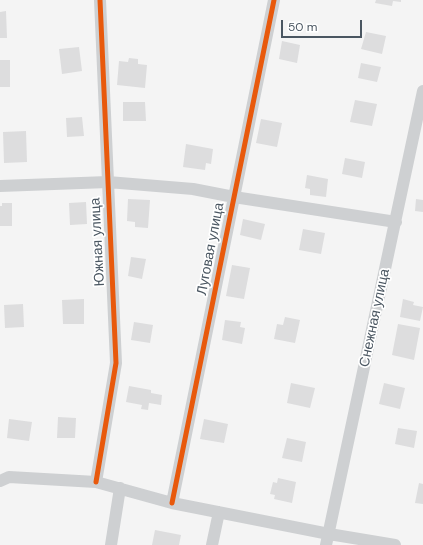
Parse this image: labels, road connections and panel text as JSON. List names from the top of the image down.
{
  "streets": {
    "street": ["Южная улица", "Луговая улица", "Снежная улица"]
  },
  "scale_bar": "50 m"
}
